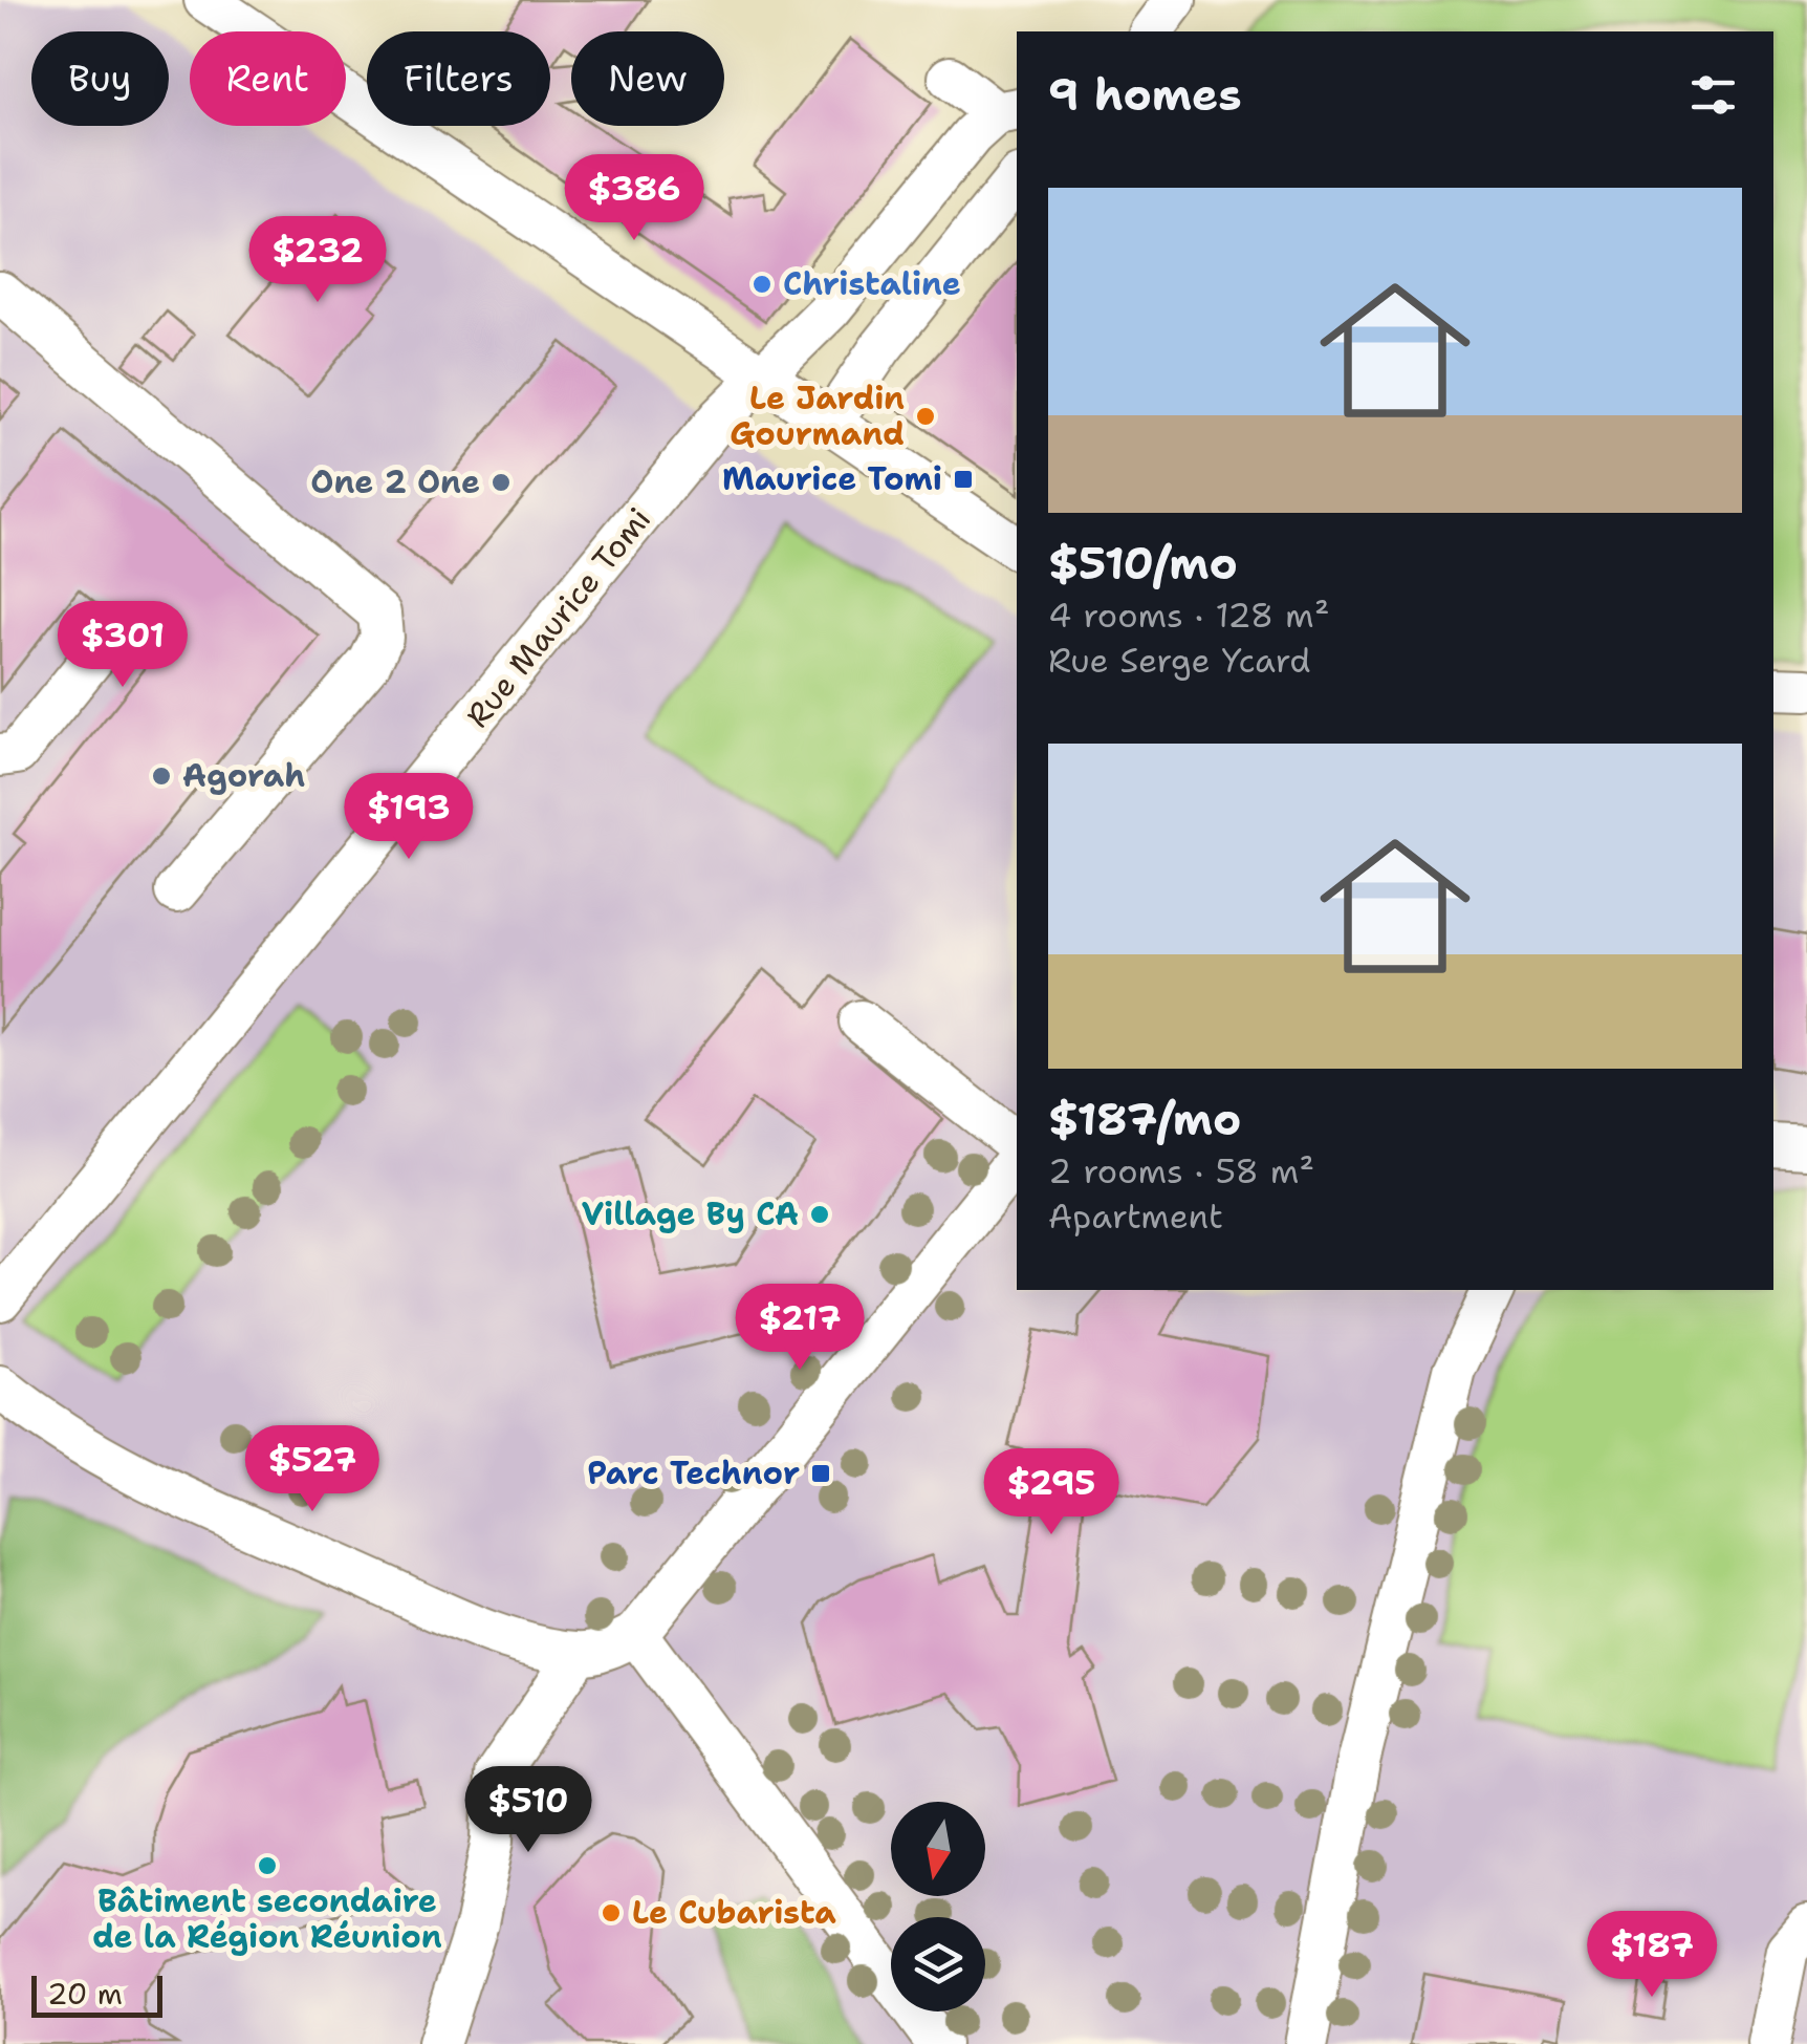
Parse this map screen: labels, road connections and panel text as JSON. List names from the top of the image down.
{
  "streets": {
    "street": ["Rue Maurice Tomi"]
  },
  "places": {
    "other": [
      "Christaline",
      "Le Jardin Gourmand",
      "One 2 One",
      "Agorah",
      "Village By CA",
      "Bâtiment secondaire de la Région Réunion",
      "Le Cubarista"
    ],
    "transit": ["Maurice Tomi", "Parc Technor"]
  },
  "scale_bar": "20 m",
  "north": "bottom",
  "page": {
    "chip": [
      "Buy",
      "Rent",
      "Filters",
      "New"
    ],
    "heading": "9 homes",
    "price": [
      "$386",
      "$232",
      "$301",
      "$193",
      "$217",
      "$527",
      "$295",
      "$510",
      "$187"
    ],
    "list": [
      {
        "name": "$510/mo",
        "note": "4 rooms · 128 m² · Rue Serge Ycard"
      },
      {
        "name": "$187/mo",
        "note": "2 rooms · 58 m² · Apartment"
      }
    ],
    "scale": "20 m"
  }
}
